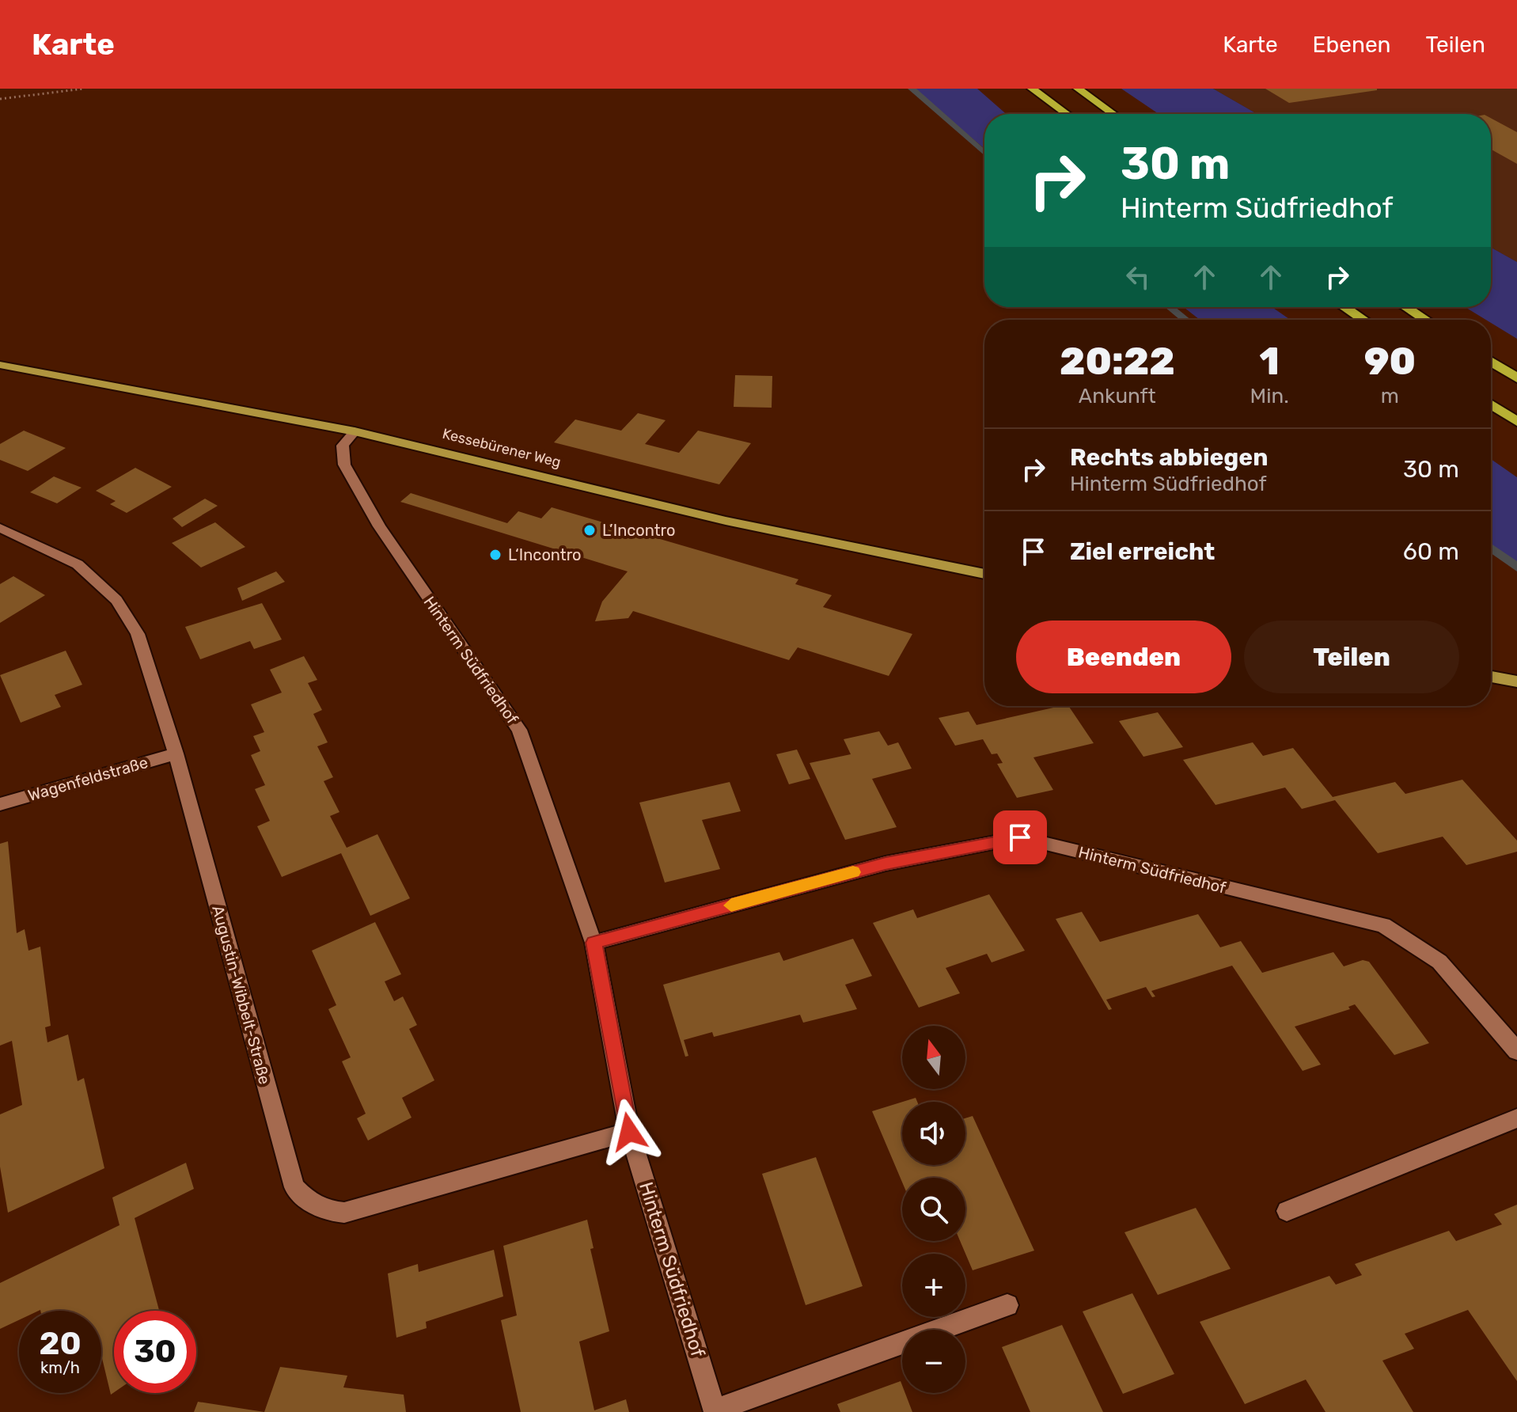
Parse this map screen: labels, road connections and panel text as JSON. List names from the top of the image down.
{
  "streets": {
    "main road": ["Kessebürener Weg"],
    "street": ["Hinterm Südfriedhof", "Wagenfeldstraße", "Augustin-Wibbelt-Straße"]
  },
  "crossings": [
    ["Kessebürener Weg", "Hinterm Südfriedhof"],
    ["Hinterm Südfriedhof", "Augustin-Wibbelt-Straße"],
    ["Wagenfeldstraße", "Augustin-Wibbelt-Straße"]
  ],
  "places": ["L’Incontro", "L‘Incontro"],
  "north": "top",
  "page": {
    "header": "Karte",
    "nav": ["Karte", "Ebenen", "Teilen"],
    "turn": ["30 m", "Hinterm Südfriedhof"],
    "eta": [
      "20:22",
      "Ankunft",
      "1",
      "Min.",
      "90",
      "m"
    ],
    "list": [
      {
        "name": "Rechts abbiegen",
        "note": "Hinterm Südfriedhof",
        "value": "30 m"
      },
      {
        "name": "Ziel erreicht",
        "value": "60 m"
      }
    ],
    "buttons": ["Beenden", "Teilen"],
    "map_buttons": ["+", "−"],
    "speed": "20 km/h",
    "limit": "30"
  }
}
